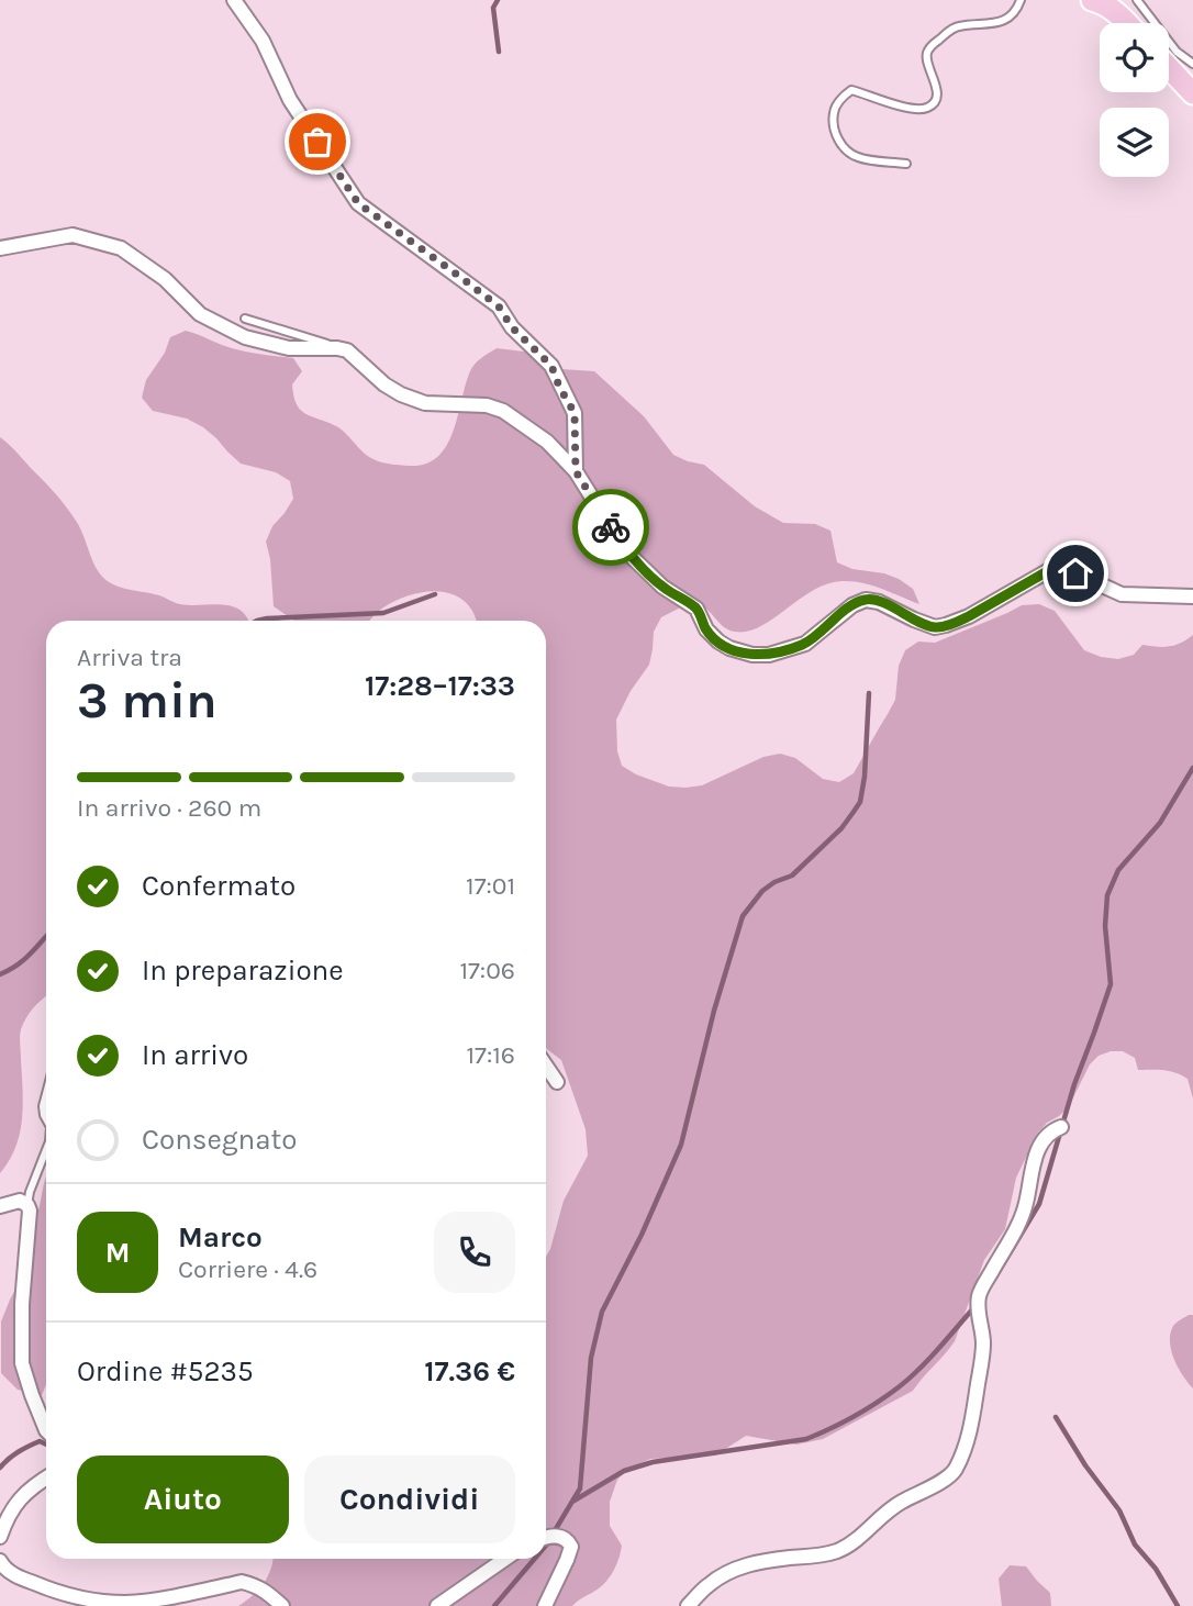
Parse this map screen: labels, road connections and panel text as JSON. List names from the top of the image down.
{
  "page": {
    "heading": ["3 min", "Arriva tra", "17:28–17:33"],
    "panel": [
      "Marco",
      "Corriere · 4.6",
      "Ordine #5235",
      "17.36 €"
    ],
    "bar": "In arrivo · 260 m",
    "list": [
      ["Confermato", "17:01"],
      ["In preparazione", "17:06"],
      ["In arrivo", "17:16"],
      "Consegnato"
    ],
    "round": "M",
    "buttons": ["Aiuto", "Condividi"]
  }
}
